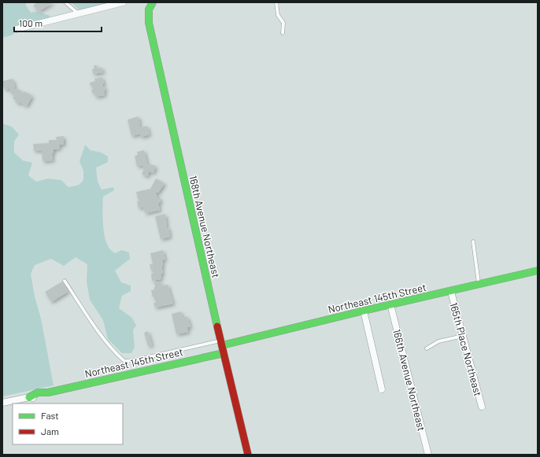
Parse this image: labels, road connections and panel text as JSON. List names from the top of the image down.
{
  "streets": {
    "street": [
      "168th Avenue Northeast",
      "Northeast 145th Street",
      "165th Place Northeast",
      "166th Avenue Northeast"
    ]
  },
  "crossings": [
    ["168th Avenue Northeast", "Northeast 145th Street"],
    ["Northeast 145th Street", "165th Place Northeast"],
    ["Northeast 145th Street", "166th Avenue Northeast"]
  ],
  "legend": ["Fast", "Jam"],
  "scale_bar": "100 m"
}
